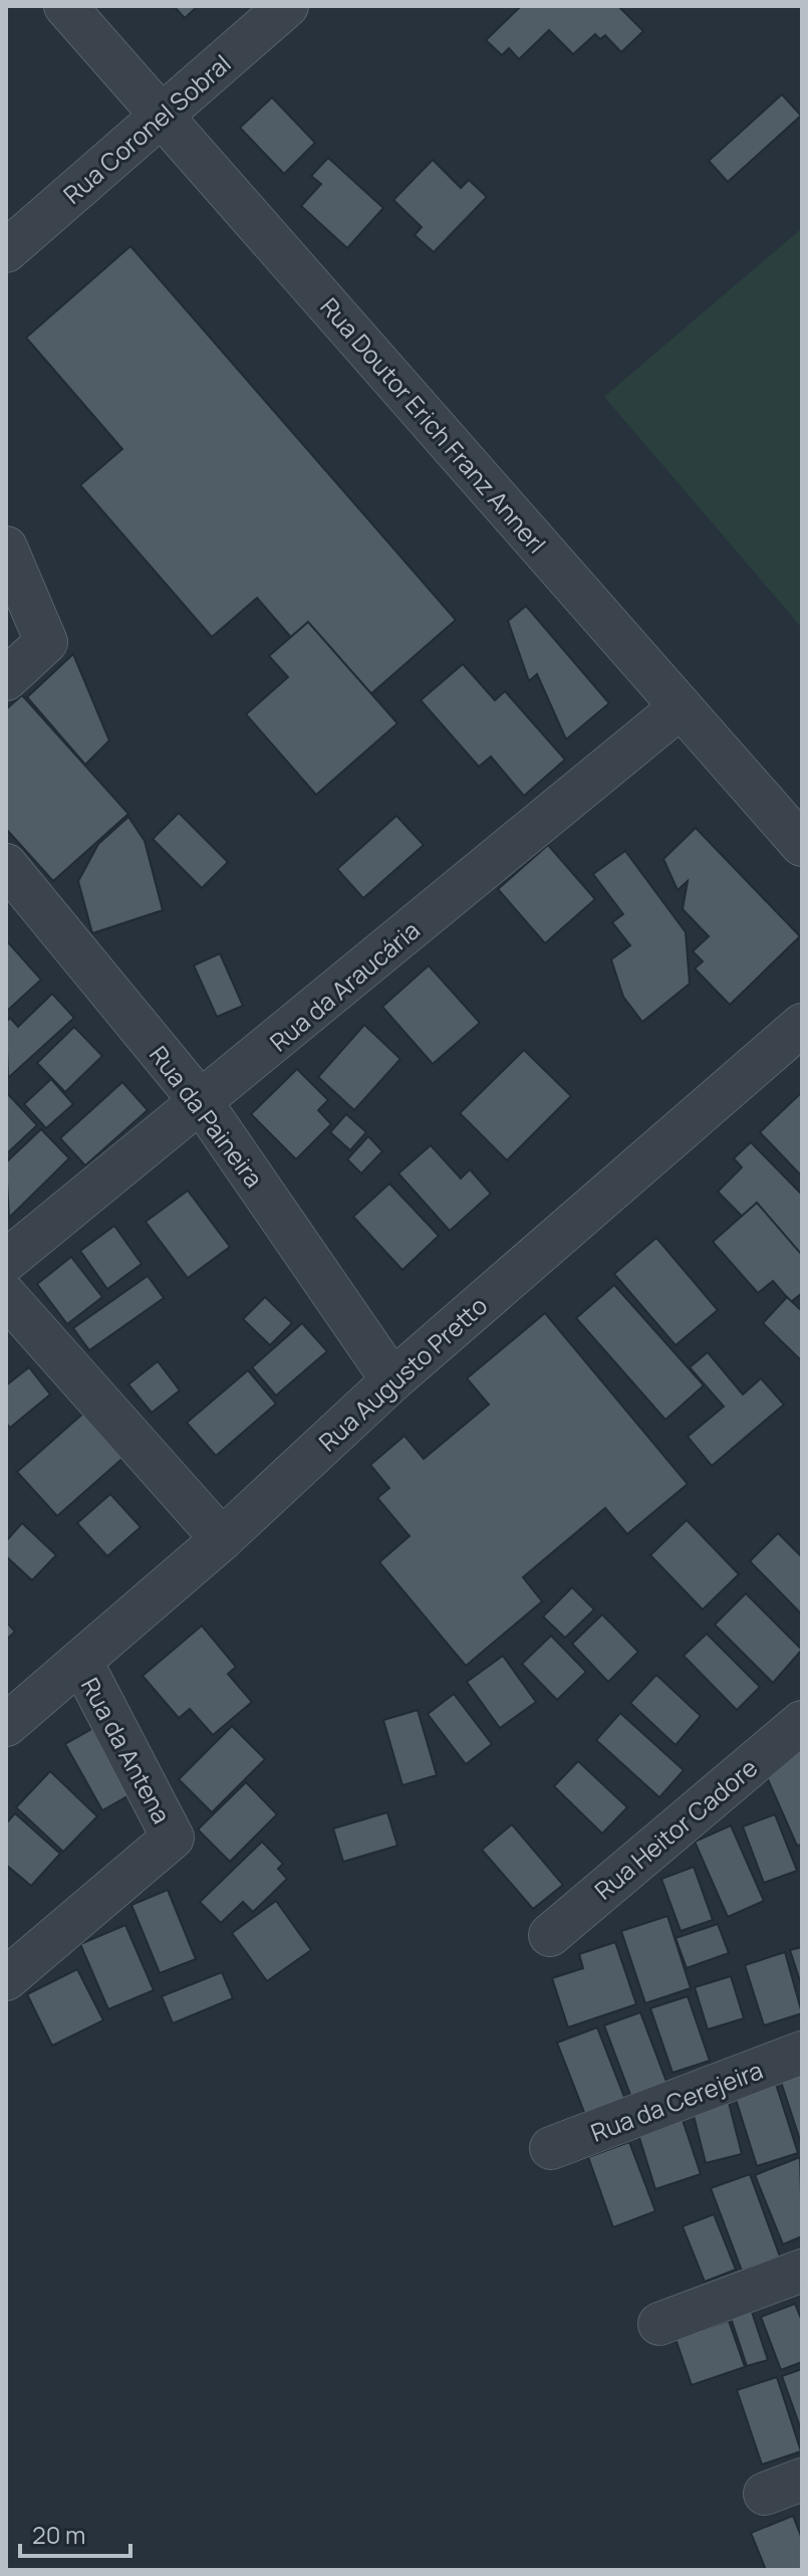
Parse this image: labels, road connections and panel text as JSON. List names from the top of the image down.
{
  "streets": {
    "street": [
      "Rua Coronel Sobral",
      "Rua Doutor Erich Franz Annerl",
      "Rua da Araucária",
      "Rua da Paineira",
      "Rua Augusto Pretto",
      "Rua da Antena",
      "Rua Heitor Cadore",
      "Rua da Cerejeira"
    ]
  },
  "crossings": [
    ["Rua Coronel Sobral", "Rua Doutor Erich Franz Annerl"],
    ["Rua Doutor Erich Franz Annerl", "Rua da Araucária"],
    ["Rua da Araucária", "Rua da Paineira"],
    ["Rua da Paineira", "Rua Augusto Pretto"],
    ["Rua Augusto Pretto", "Rua da Antena"]
  ],
  "scale_bar": "20 m"
}
